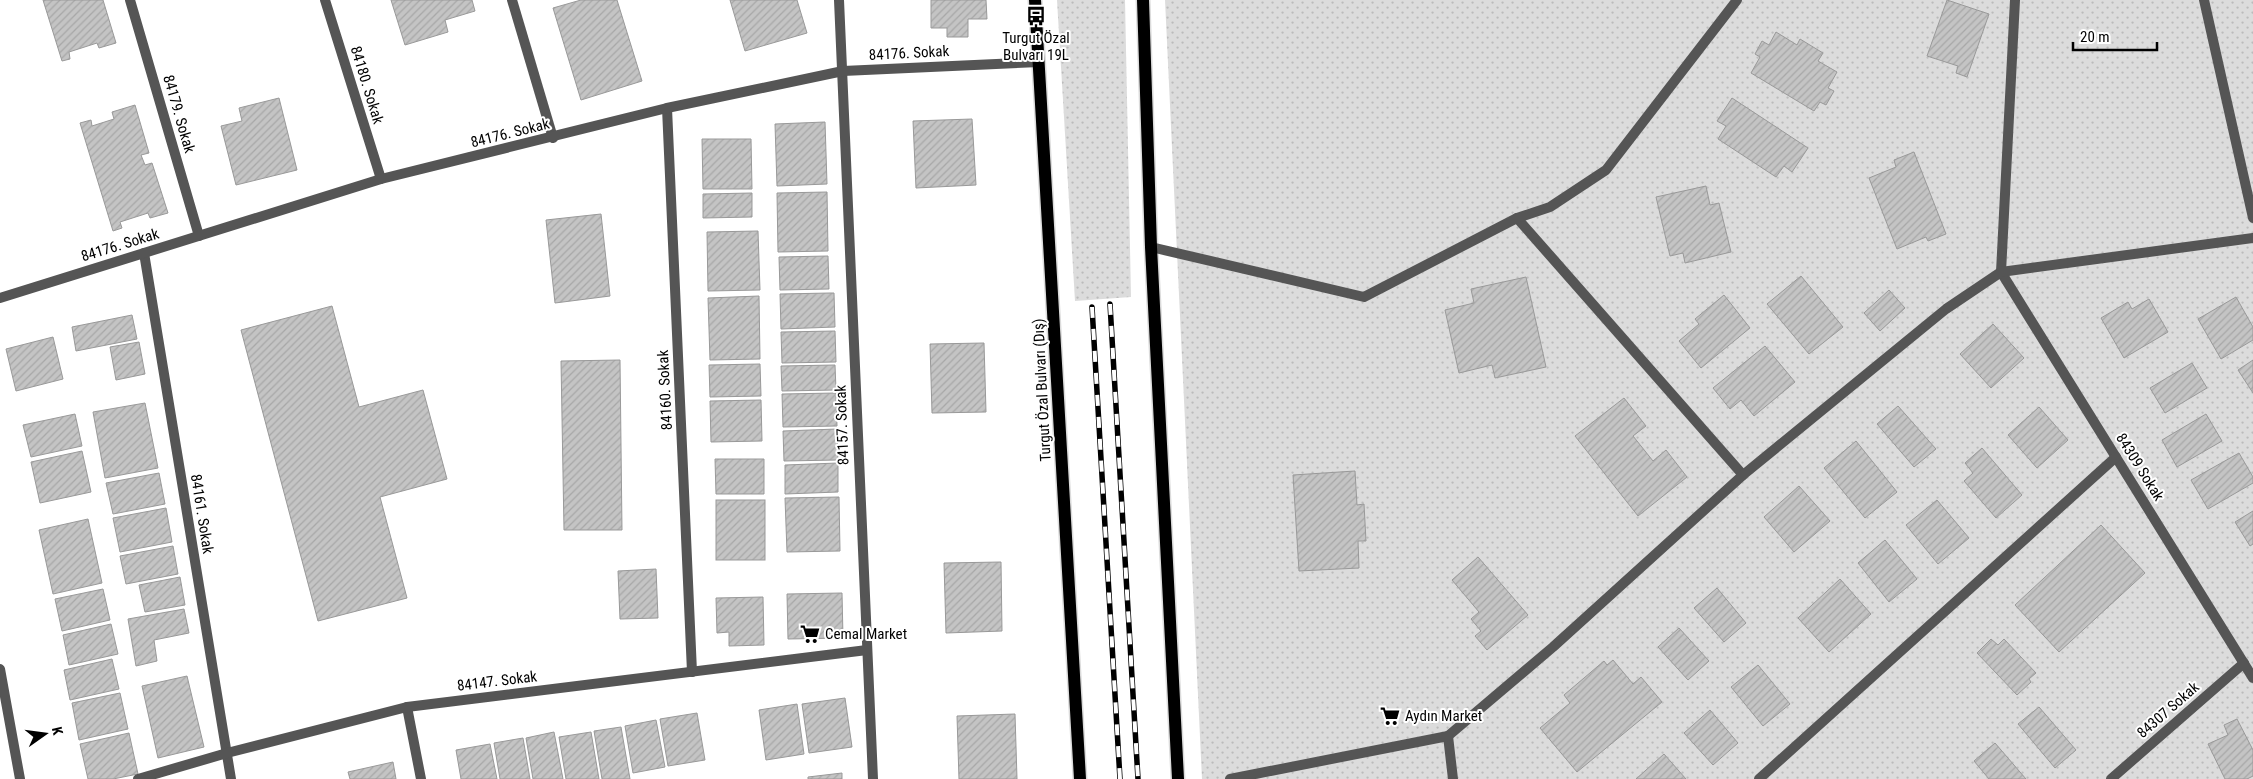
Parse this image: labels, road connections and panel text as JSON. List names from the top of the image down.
{
  "streets": {
    "main road": ["Turgut Özal Bulvarı (Dış)"],
    "street": [
      "84176. Sokak",
      "84180. Sokak",
      "84179. Sokak",
      "84160. Sokak",
      "84157. Sokak",
      "84309 Sokak",
      "84161. Sokak",
      "84147. Sokak",
      "84307 Sokak"
    ]
  },
  "crossings": [
    ["84176. Sokak", "84180. Sokak"],
    ["84176. Sokak", "84179. Sokak"],
    ["84176. Sokak", "84160. Sokak"],
    ["84176. Sokak", "Turgut Özal Bulvarı (Dış)"],
    ["84176. Sokak", "84157. Sokak"],
    ["84176. Sokak", "84161. Sokak"],
    ["84160. Sokak", "84147. Sokak"],
    ["84157. Sokak", "84147. Sokak"],
    ["84309 Sokak", "84307 Sokak"],
    ["84161. Sokak", "84147. Sokak"]
  ],
  "places": {
    "bus stop": ["Turgut Özal Bulvarı 19L"],
    "supermarket": ["Cemal Market", "Aydın Market"]
  },
  "scale_bar": "20 m",
  "north": "right"
}
